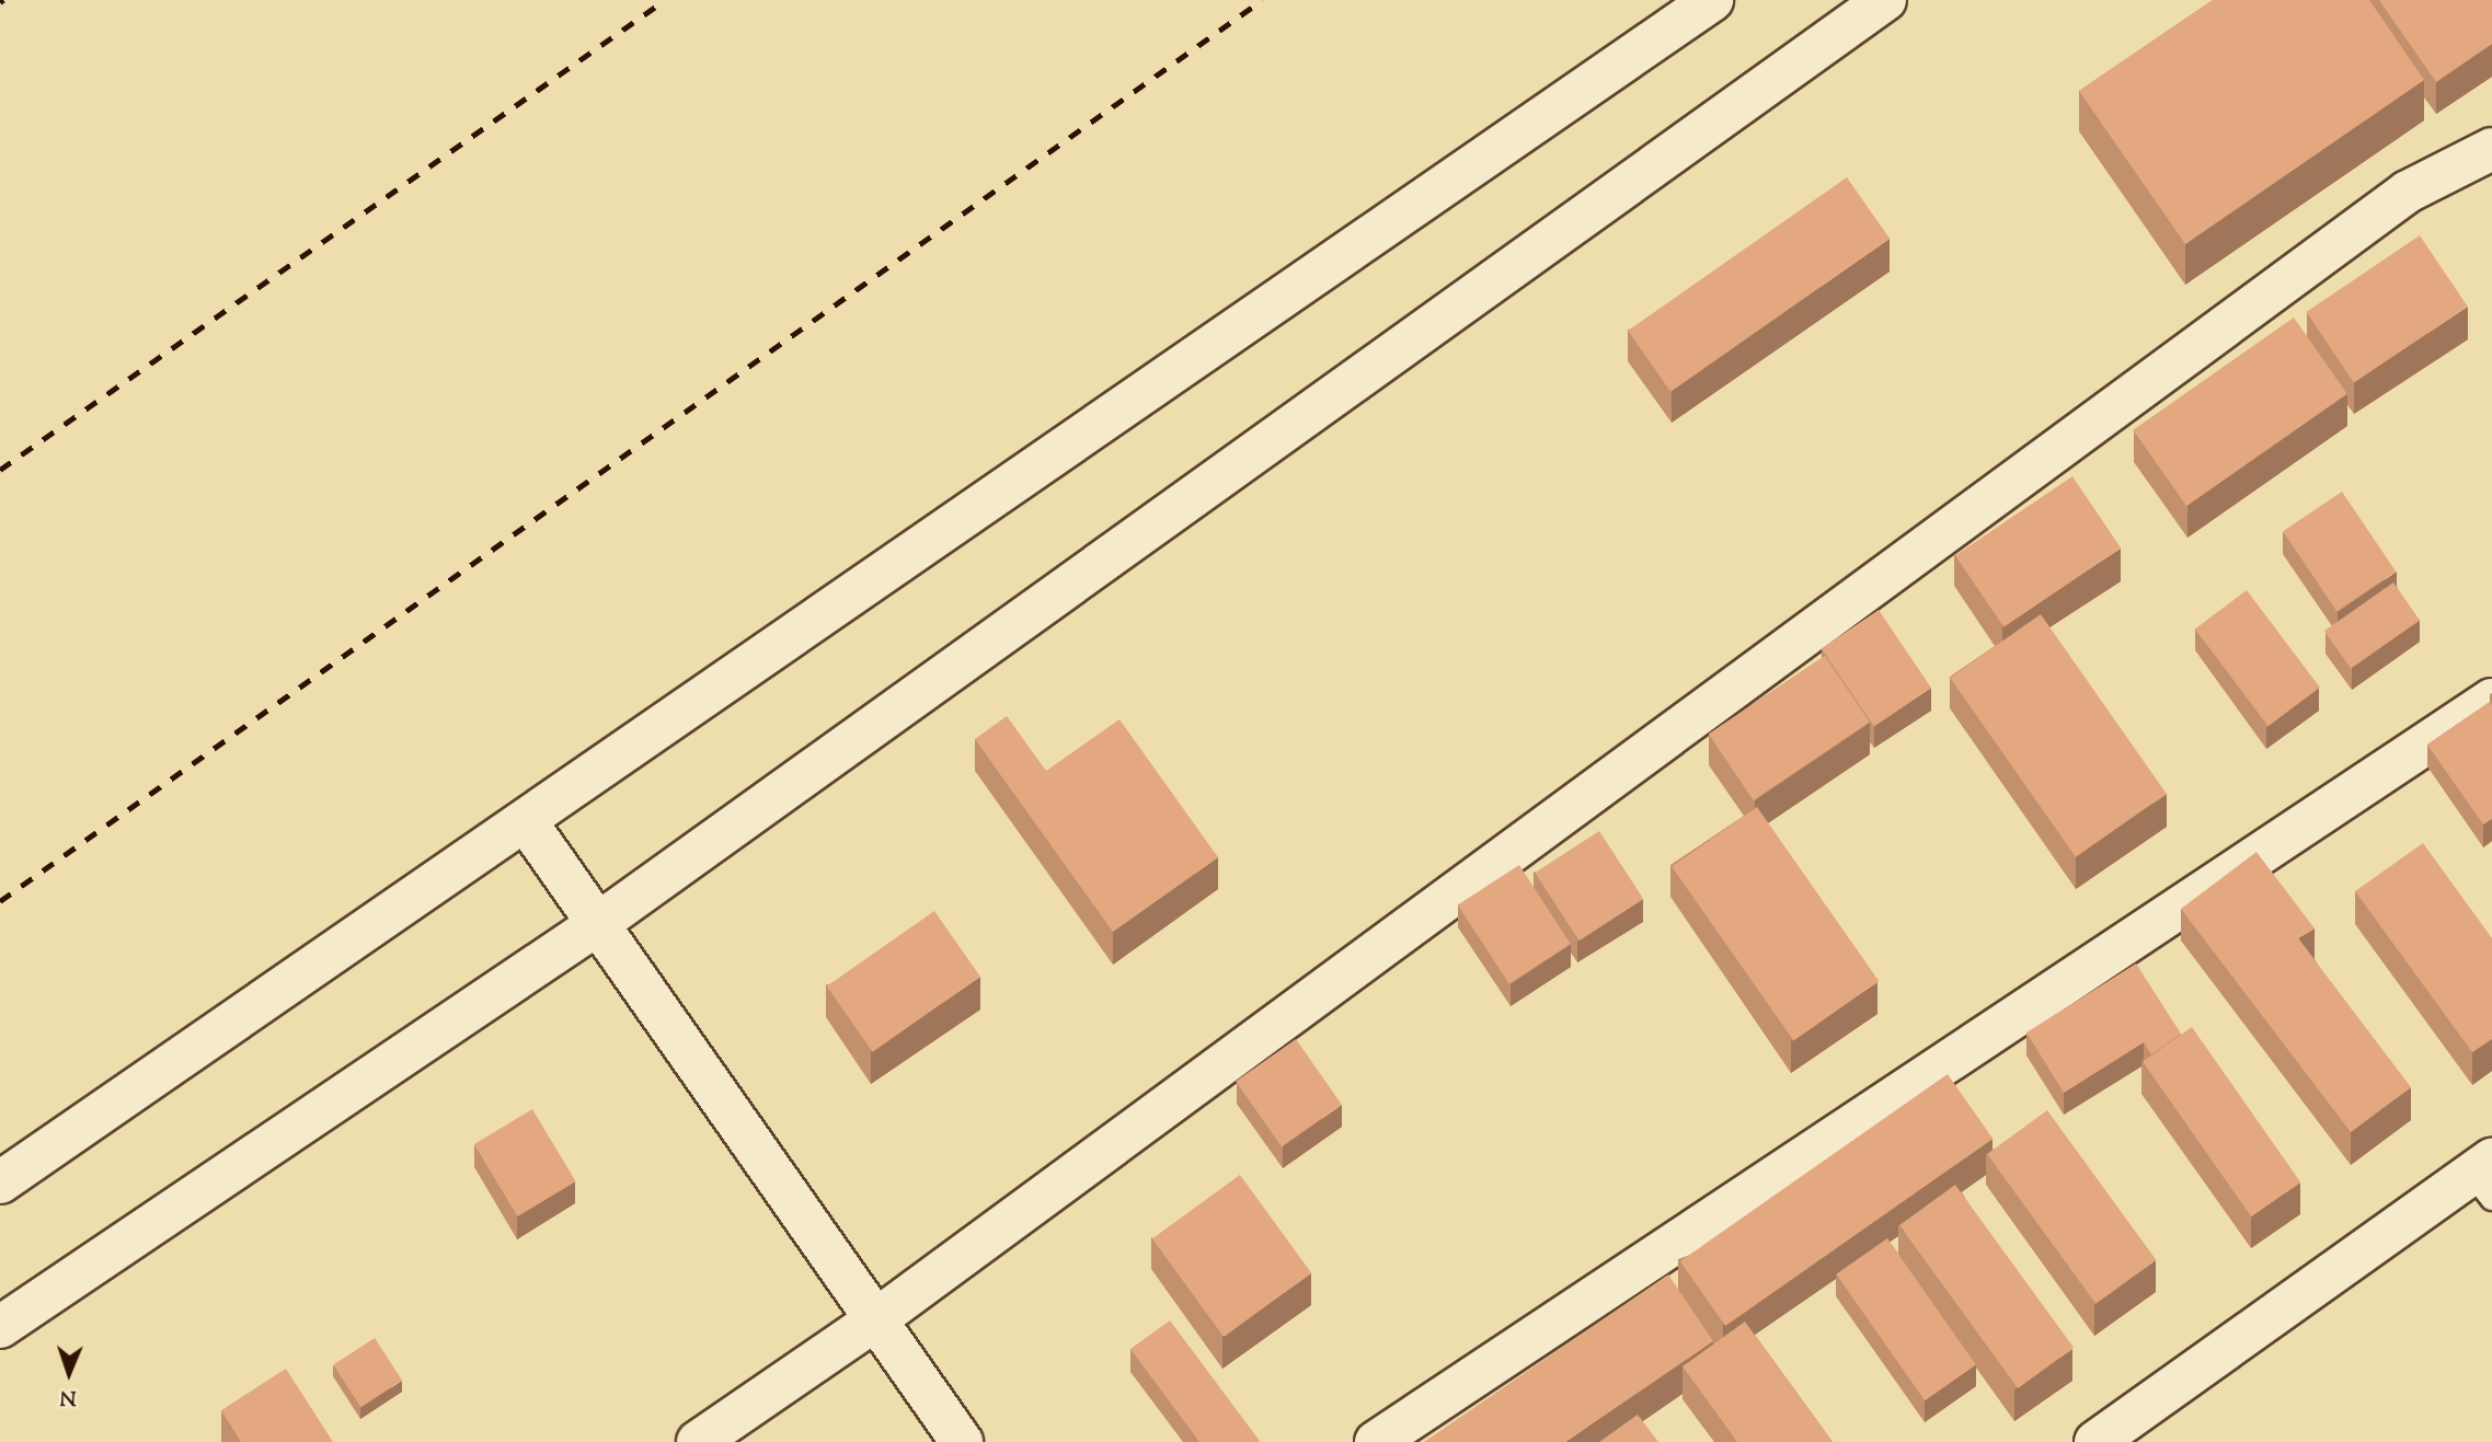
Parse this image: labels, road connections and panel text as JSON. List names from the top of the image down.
{
  "north": "bottom"
}
